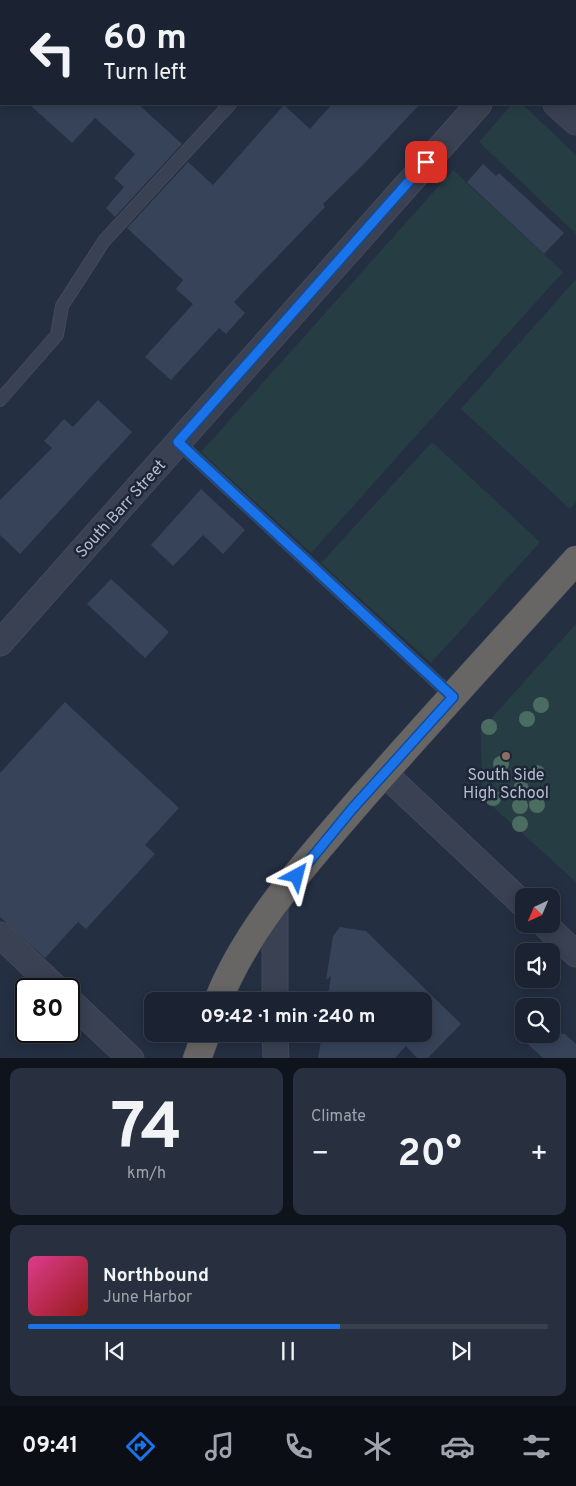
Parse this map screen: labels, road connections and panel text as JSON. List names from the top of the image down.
{
  "streets": {
    "street": ["South Barr Street"]
  },
  "places": ["South Side High School"],
  "north": "bottom left",
  "page": {
    "turn": ["60 m", "Turn left"],
    "limit": "80",
    "trip": "09:42 · 1 min · 240 m",
    "tile": [
      ["74", "km/h"],
      "Climate"
    ],
    "heat": ["−", "20°", "+"],
    "song": ["Northbound", "June Harbor"],
    "tabs": "09:41"
  }
}
